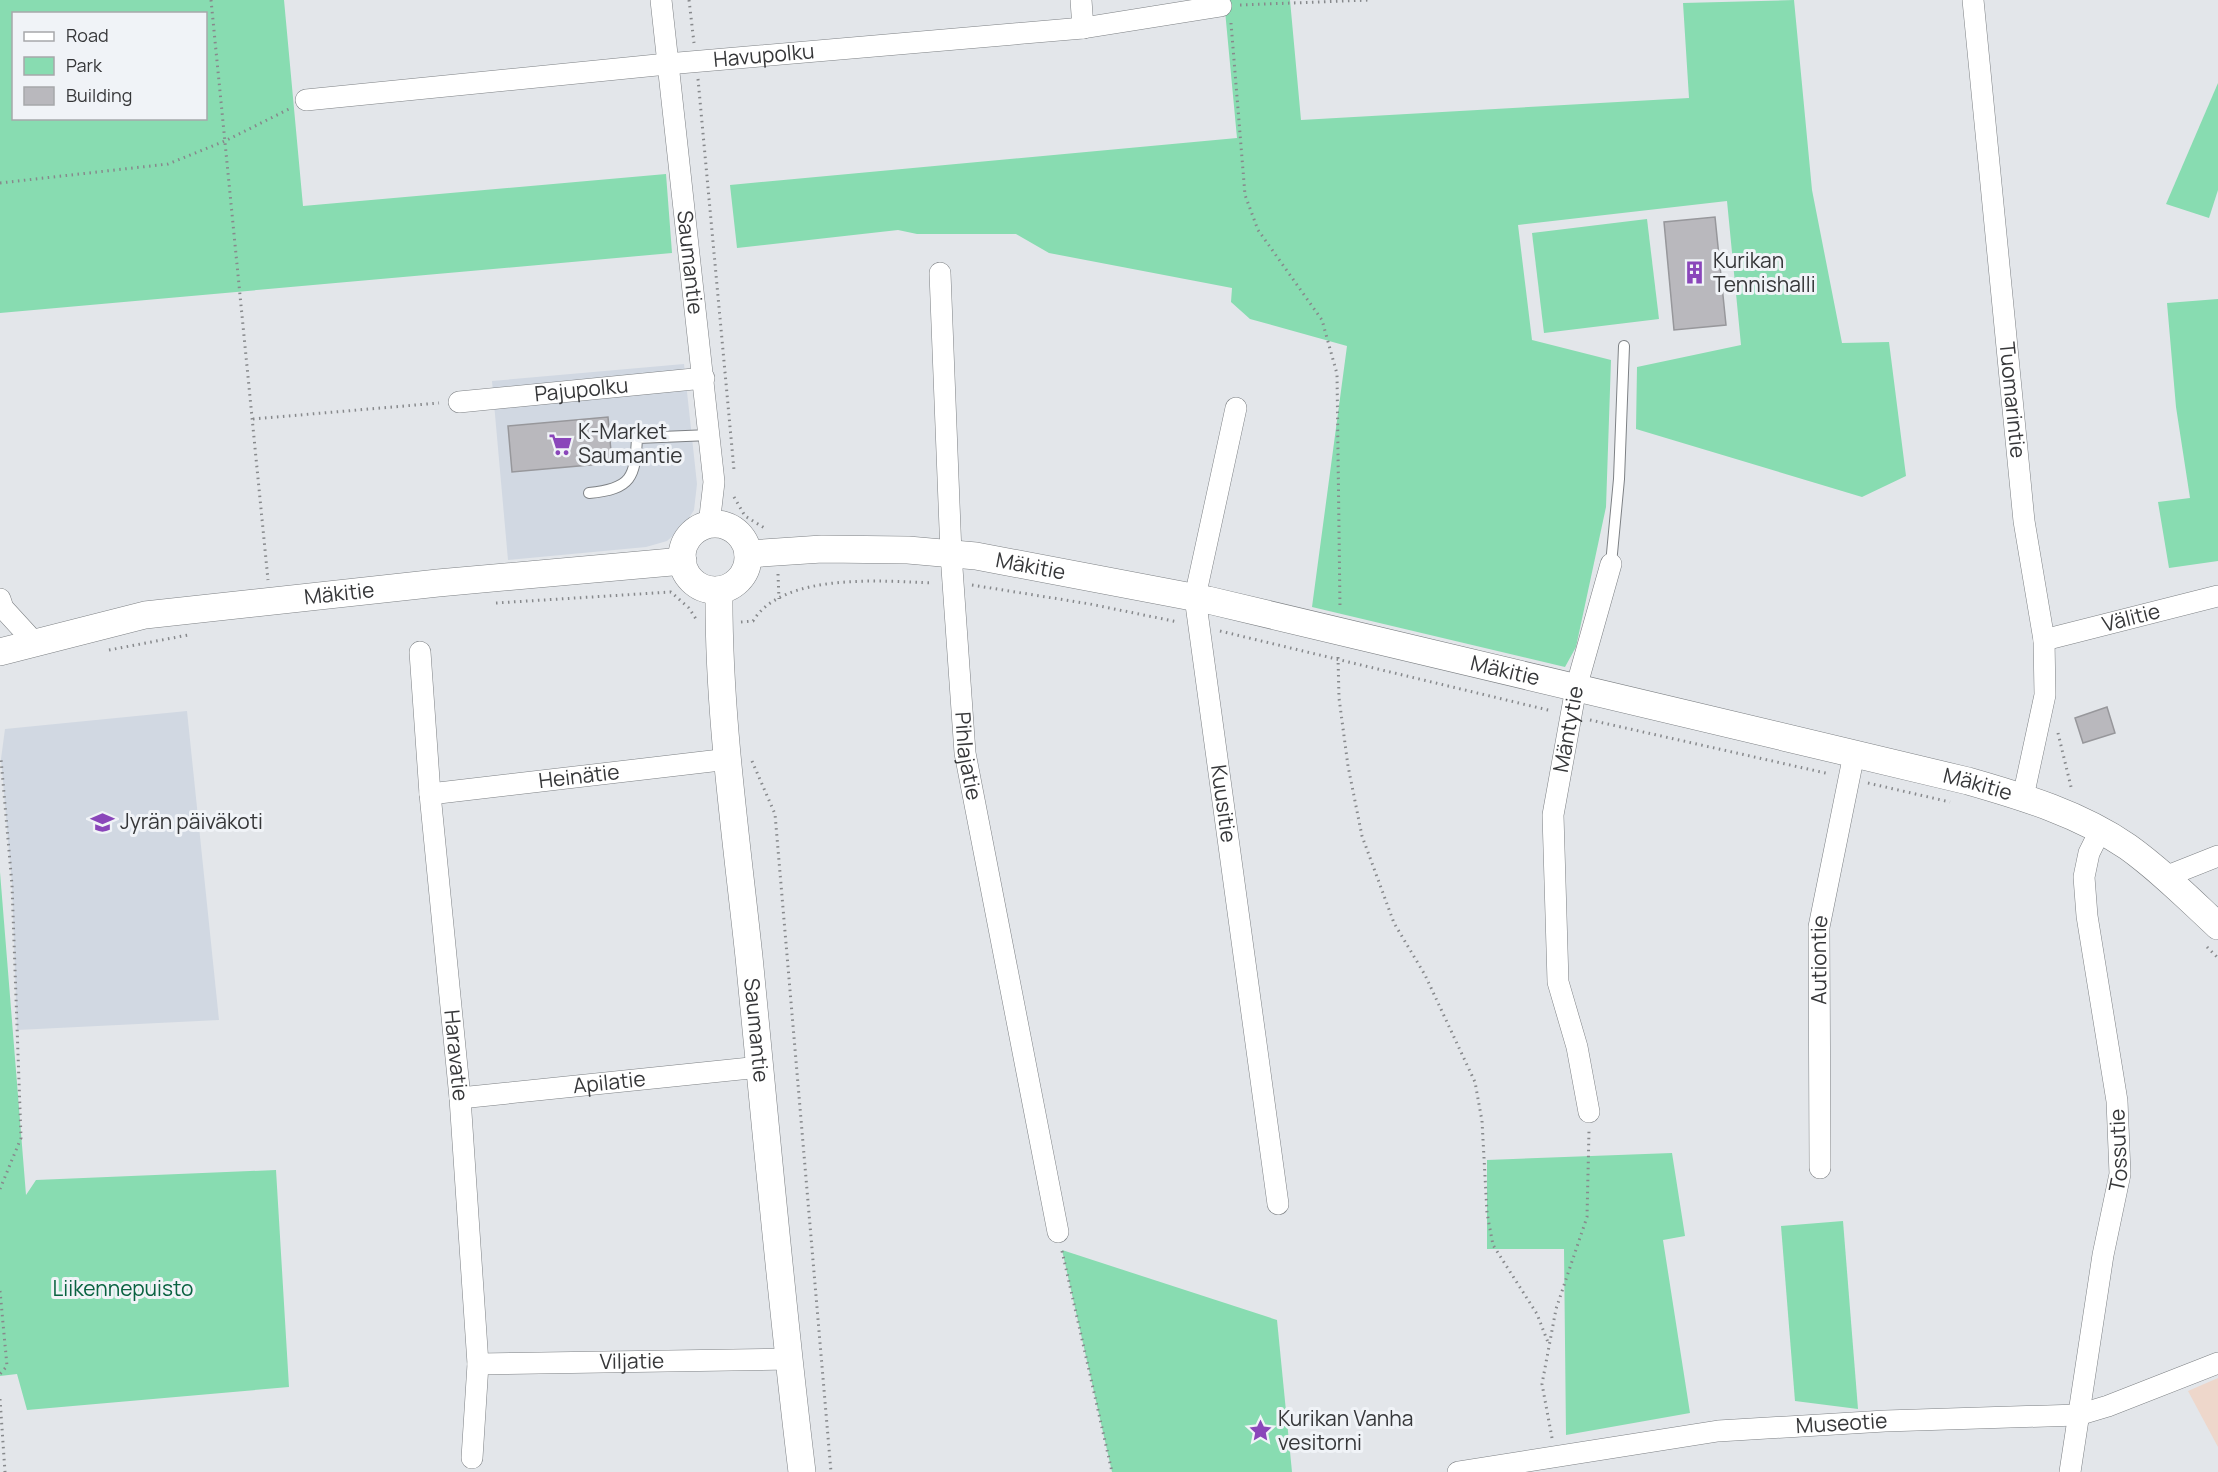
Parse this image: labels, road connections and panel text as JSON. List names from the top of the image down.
{
  "streets": {
    "street": [
      "Havupolku",
      "Saumantie",
      "Pajupolku",
      "Tuomarintie",
      "Mäkitie",
      "Välitie",
      "Mäntytie",
      "Pihlajatie",
      "Heinätie",
      "Kuusitie",
      "Autiontie",
      "Haravatie",
      "Apilatie",
      "Tossutie",
      "Viljatie",
      "Museotie"
    ]
  },
  "crossings": [
    ["Havupolku", "Saumantie"],
    ["Saumantie", "Pajupolku"],
    ["Saumantie", "Mäkitie"],
    ["Saumantie", "Heinätie"],
    ["Saumantie", "Apilatie"],
    ["Saumantie", "Viljatie"],
    ["Tuomarintie", "Mäkitie"],
    ["Tuomarintie", "Välitie"],
    ["Mäkitie", "Mäntytie"],
    ["Mäkitie", "Pihlajatie"],
    ["Mäkitie", "Kuusitie"],
    ["Mäkitie", "Autiontie"],
    ["Mäkitie", "Tossutie"],
    ["Heinätie", "Haravatie"],
    ["Haravatie", "Apilatie"],
    ["Haravatie", "Viljatie"],
    ["Tossutie", "Museotie"]
  ],
  "parks": ["Liikennepuisto"],
  "places": {
    "building": ["Kurikan Tennishalli"],
    "supermarket": ["K-Market Saumantie"],
    "school or university": ["Jyrän päiväkoti"],
    "place": ["Kurikan Vanha vesitorni"]
  },
  "legend": ["Road", "Park", "Building"]
}
